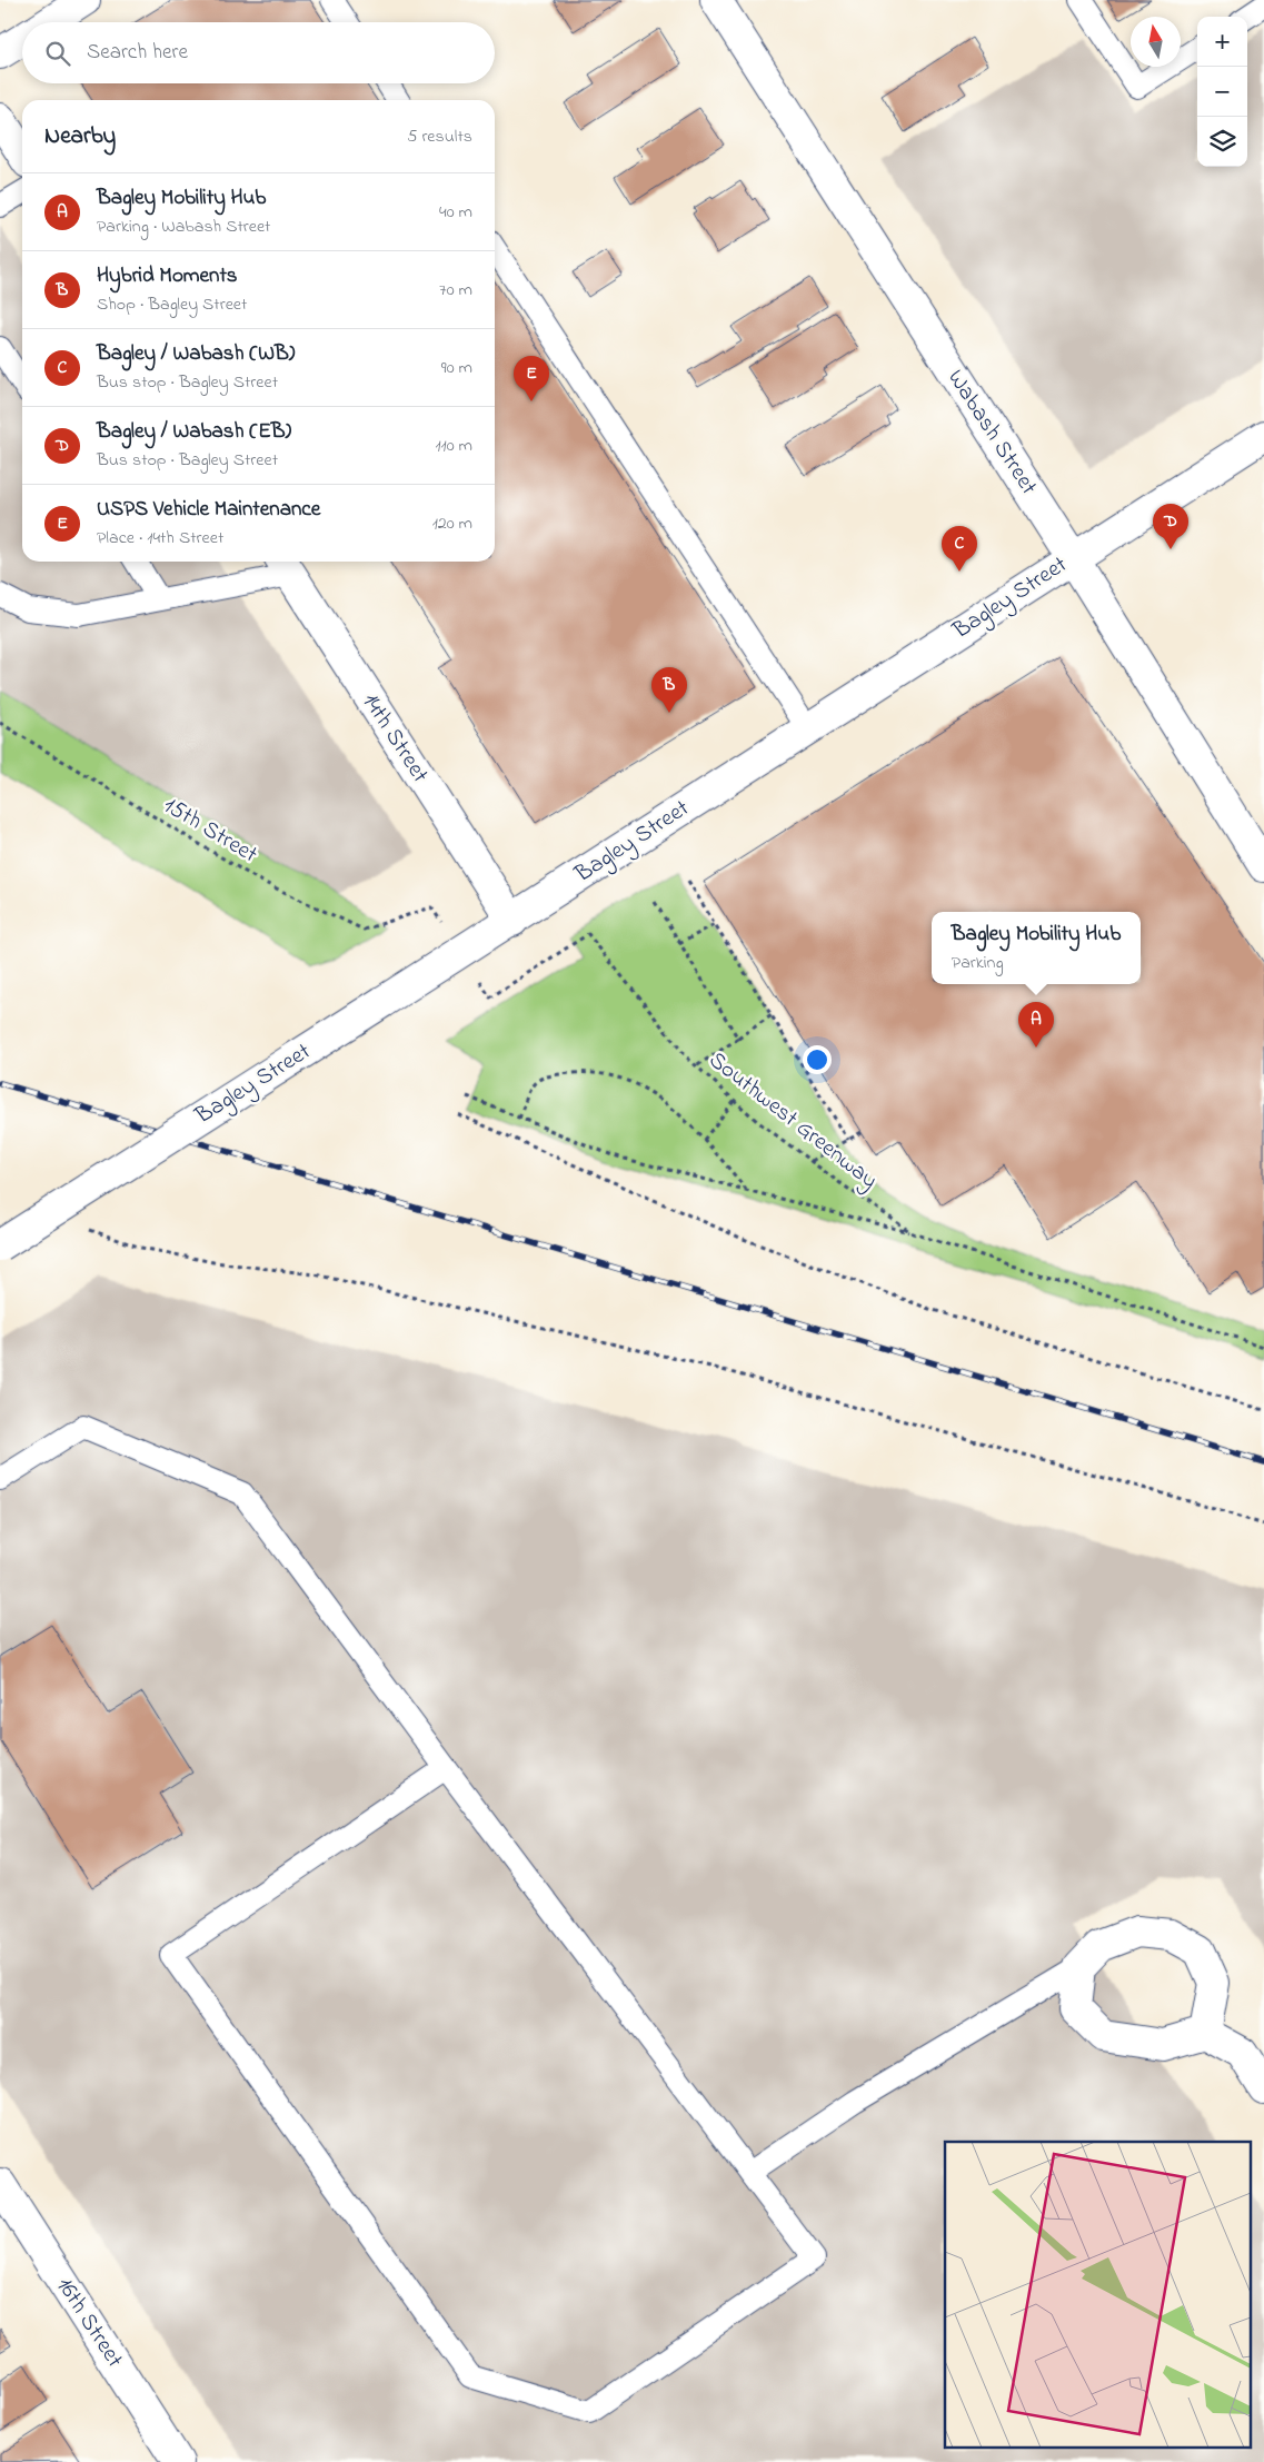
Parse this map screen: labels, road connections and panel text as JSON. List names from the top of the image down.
{
  "streets": {
    "street": [
      "Wabash Street",
      "Bagley Street",
      "14th Street",
      "16th Street"
    ],
    "path": ["15th Street", "Southwest Greenway"]
  },
  "crossings": [
    ["Wabash Street", "Bagley Street"],
    ["Bagley Street", "14th Street"]
  ],
  "north": "top",
  "page": {
    "map_buttons": ["+", "−"],
    "search": "Search here",
    "heading": ["Nearby", "5 results"],
    "list": [
      {
        "mark": "A",
        "name": "Bagley Mobility Hub",
        "note": "Parking · Wabash Street",
        "value": "40 m"
      },
      {
        "mark": "B",
        "name": "Hybrid Moments",
        "note": "Shop · Bagley Street",
        "value": "70 m"
      },
      {
        "mark": "C",
        "name": "Bagley / Wabash (WB)",
        "note": "Bus stop · Bagley Street",
        "value": "90 m"
      },
      {
        "mark": "D",
        "name": "Bagley / Wabash (EB)",
        "note": "Bus stop · Bagley Street",
        "value": "110 m"
      },
      {
        "mark": "E",
        "name": "USPS Vehicle Maintenance",
        "note": "Place · 14th Street",
        "value": "120 m"
      }
    ],
    "pins": [
      "E",
      "D",
      "C",
      "B",
      "A"
    ],
    "popup": ["Bagley Mobility Hub", "Parking"]
  }
}
